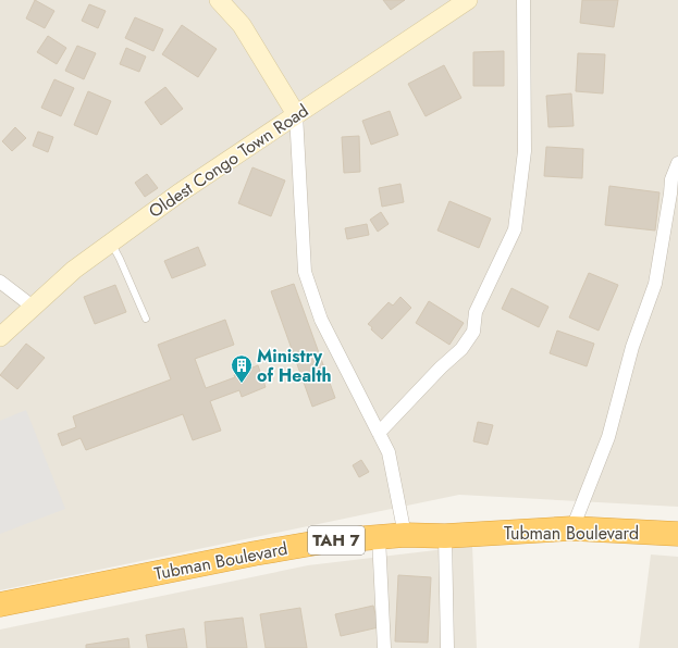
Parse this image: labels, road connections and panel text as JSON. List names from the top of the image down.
{
  "streets": {
    "highway": ["Tubman Boulevard", "TAH 7"],
    "street": ["Oldest Congo Town Road"]
  },
  "places": {
    "building": ["Ministry of Health"]
  }
}
